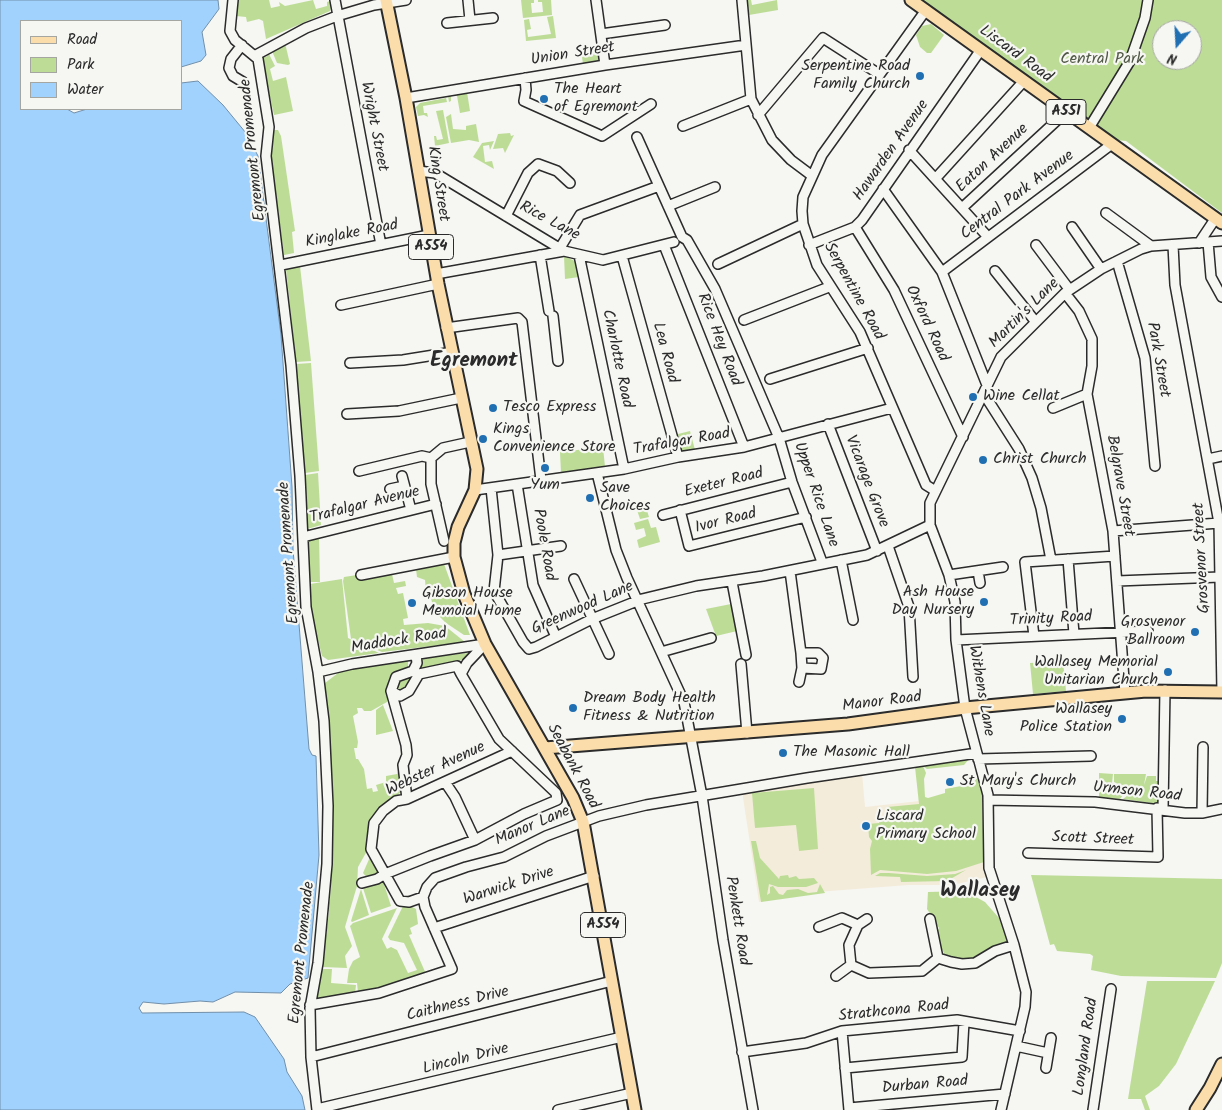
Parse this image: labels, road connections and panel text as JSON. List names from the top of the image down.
{
  "streets": {
    "main road": [
      "Liscard Road",
      "A551",
      "King Street",
      "A554",
      "Manor Road",
      "Seabank Road"
    ],
    "street": [
      "Union Street",
      "Wright Street",
      "Egremont Promenade",
      "Hawarden Avenue",
      "Eaton Avenue",
      "Central Park Avenue",
      "Rice Lane",
      "Kinglake Road",
      "Serpentine Road",
      "Martin's Lane",
      "Oxford Road",
      "Rice Hey Road",
      "Lea Road",
      "Charlotte Road",
      "Park Street",
      "Trafalgar Road",
      "Vicarage Grove",
      "Exeter Road",
      "Belgrave Street",
      "Upper Rice Lane",
      "Trafalgar Avenue",
      "Ivor Road",
      "Poole Road",
      "Grosvenor Street",
      "Greenwood Lane",
      "Trinity Road",
      "Maddock Road",
      "Withens Lane",
      "Webster Avenue",
      "Urmson Road",
      "Manor Lane",
      "Scott Street",
      "Warwick Drive",
      "Penkett Road",
      "Caithness Drive",
      "Strathcona Road",
      "Longland Road",
      "Lincoln Drive",
      "Durban Road"
    ]
  },
  "crossings": [
    ["Union Street", "King Street"],
    ["Liscard Road", "Hawarden Avenue"],
    ["Liscard Road", "Eaton Avenue"],
    ["Liscard Road", "Central Park Avenue"],
    ["Liscard Road", "Serpentine Road"],
    ["Wright Street", "Kinglake Road"],
    ["Egremont Promenade", "Kinglake Road"],
    ["Egremont Promenade", "Trafalgar Avenue"],
    ["Egremont Promenade", "Maddock Road"],
    ["Egremont Promenade", "Caithness Drive"],
    ["Egremont Promenade", "Lincoln Drive"],
    ["Hawarden Avenue", "Serpentine Road"],
    ["Hawarden Avenue", "Oxford Road"],
    ["King Street", "Rice Lane"],
    ["King Street", "Kinglake Road"],
    ["King Street", "Trafalgar Road"],
    ["King Street", "Seabank Road"],
    ["Rice Lane", "Rice Hey Road"],
    ["Rice Lane", "Lea Road"],
    ["Rice Lane", "Charlotte Road"],
    ["Serpentine Road", "Martin's Lane"],
    ["Serpentine Road", "Trafalgar Road"],
    ["Martin's Lane", "Oxford Road"],
    ["Martin's Lane", "Park Street"],
    ["Martin's Lane", "Belgrave Street"],
    ["Martin's Lane", "Grosvenor Street"],
    ["Martin's Lane", "Withens Lane"],
    ["Rice Hey Road", "Trafalgar Road"],
    ["Lea Road", "Trafalgar Road"],
    ["Charlotte Road", "Trafalgar Road"],
    ["Trafalgar Road", "Vicarage Grove"],
    ["Trafalgar Road", "Upper Rice Lane"],
    ["Trafalgar Road", "Poole Road"],
    ["Trafalgar Road", "Greenwood Lane"],
    ["Trafalgar Road", "Penkett Road"],
    ["Vicarage Grove", "Greenwood Lane"],
    ["Exeter Road", "Upper Rice Lane"],
    ["Exeter Road", "Ivor Road"],
    ["Belgrave Street", "Trinity Road"],
    ["Belgrave Street", "Manor Road"],
    ["Upper Rice Lane", "Ivor Road"],
    ["Upper Rice Lane", "Greenwood Lane"],
    ["Trafalgar Avenue", "Seabank Road"],
    ["Poole Road", "Greenwood Lane"],
    ["Grosvenor Street", "Manor Road"],
    ["Greenwood Lane", "Withens Lane"],
    ["Greenwood Lane", "Penkett Road"],
    ["Trinity Road", "Withens Lane"],
    ["Maddock Road", "Seabank Road"],
    ["Withens Lane", "Manor Road"],
    ["Withens Lane", "Urmson Road"],
    ["Withens Lane", "Manor Lane"],
    ["Withens Lane", "Strathcona Road"],
    ["Withens Lane", "Durban Road"],
    ["Manor Road", "Seabank Road"],
    ["Manor Road", "Penkett Road"],
    ["Seabank Road", "Manor Lane"],
    ["Seabank Road", "Warwick Drive"],
    ["Seabank Road", "Caithness Drive"],
    ["Seabank Road", "Lincoln Drive"],
    ["Urmson Road", "Scott Street"],
    ["Manor Lane", "Penkett Road"],
    ["Penkett Road", "Strathcona Road"]
  ],
  "districts": ["Egremont", "Wallasey"],
  "parks": ["Central Park"],
  "places": [
    "Serpentine Road Family Church",
    "The Heart of Egremont",
    "Wine Cellat",
    "Tesco Express",
    "Kings Convenience Store",
    "Christ Church",
    "Yum",
    "Save Choices",
    "Ash House Day Nursery",
    "Gibson House Memoial Home",
    "Grosvenor Ballroom",
    "Wallasey Memorial Unitarian Church",
    "Dream Body Health Fitness & Nutrition",
    "Wallasey Police Station",
    "The Masonic Hall",
    "St Mary's Church",
    "Liscard Primary School"
  ],
  "legend": ["Road", "Park", "Water"],
  "north": "bottom"
}
